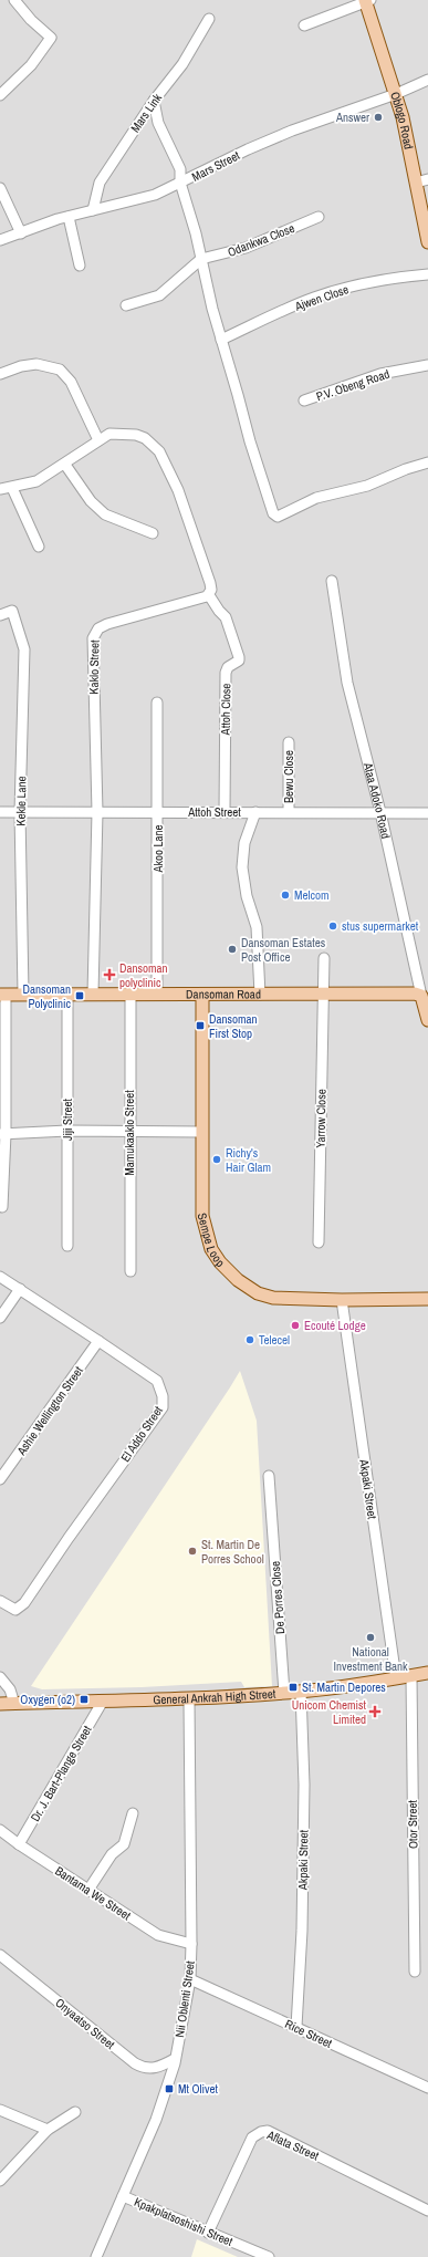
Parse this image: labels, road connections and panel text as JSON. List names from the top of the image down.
{
  "streets": {
    "main road": [
      "Oblogo Road",
      "Ataa Adoko Road",
      "Dansoman Road",
      "Sempe Loop",
      "General Ankrah High Street"
    ],
    "street": [
      "Mars Link",
      "Mars Street",
      "Odankwa Close",
      "Ajwen Close",
      "P.V. Obeng Road",
      "Kaklo Street",
      "Attoh Close",
      "Bewu Close",
      "Kekle Lane",
      "Attoh Street",
      "Akoo Lane",
      "Yarrow Close",
      "Jiji Street",
      "Mamukaaklo Street",
      "Ashie Wellington Street",
      "El Addo Street",
      "Akpaki Street",
      "De Porres Close",
      "Dr. J. Bart-Plange Street",
      "Otor Street",
      "Bantama We Street",
      "Nii Oblenti Street",
      "Onyaatso Street",
      "Rice Street",
      "Aflata Street",
      "Kpakplatsoshishi Street"
    ]
  },
  "crossings": [
    ["Mars Link", "Mars Street"],
    ["Oblogo Road", "Mars Street"],
    ["Kaklo Street", "Attoh Close"],
    ["Kaklo Street", "Attoh Street"],
    ["Kaklo Street", "Dansoman Road"],
    ["Attoh Close", "Attoh Street"],
    ["Bewu Close", "Attoh Street"],
    ["Kekle Lane", "Attoh Street"],
    ["Kekle Lane", "Dansoman Road"],
    ["Ataa Adoko Road", "Attoh Street"],
    ["Ataa Adoko Road", "Dansoman Road"],
    ["Attoh Street", "Akoo Lane"],
    ["Akoo Lane", "Dansoman Road"],
    ["Dansoman Road", "Yarrow Close"],
    ["Dansoman Road", "Jiji Street"],
    ["Dansoman Road", "Mamukaaklo Street"],
    ["Dansoman Road", "Sempe Loop"],
    ["Sempe Loop", "Akpaki Street"],
    ["Ashie Wellington Street", "El Addo Street"],
    ["Akpaki Street", "General Ankrah High Street"],
    ["Akpaki Street", "Rice Street"],
    ["De Porres Close", "General Ankrah High Street"],
    ["General Ankrah High Street", "Dr. J. Bart-Plange Street"],
    ["General Ankrah High Street", "Otor Street"],
    ["General Ankrah High Street", "Nii Oblenti Street"],
    ["Dr. J. Bart-Plange Street", "Bantama We Street"],
    ["Bantama We Street", "Nii Oblenti Street"],
    ["Nii Oblenti Street", "Onyaatso Street"],
    ["Nii Oblenti Street", "Rice Street"],
    ["Nii Oblenti Street", "Kpakplatsoshishi Street"],
    ["Aflata Street", "Kpakplatsoshishi Street"]
  ],
  "places": {
    "other": [
      "Answer",
      "Melcom",
      "stus supermarket",
      "Dansoman Estates Post Office",
      "Richy's Hair Glam",
      "Ecouté Lodge",
      "Telecel",
      "St. Martin De Porres School",
      "National Investment Bank"
    ],
    "health": ["Dansoman polyclinic", "Unicom Chemist Limited"],
    "transit": [
      "Dansoman Polyclinic",
      "Dansoman First Stop",
      "St. Martin Depores",
      "Oxygen (o2)",
      "Mt Olivet"
    ]
  }
}
